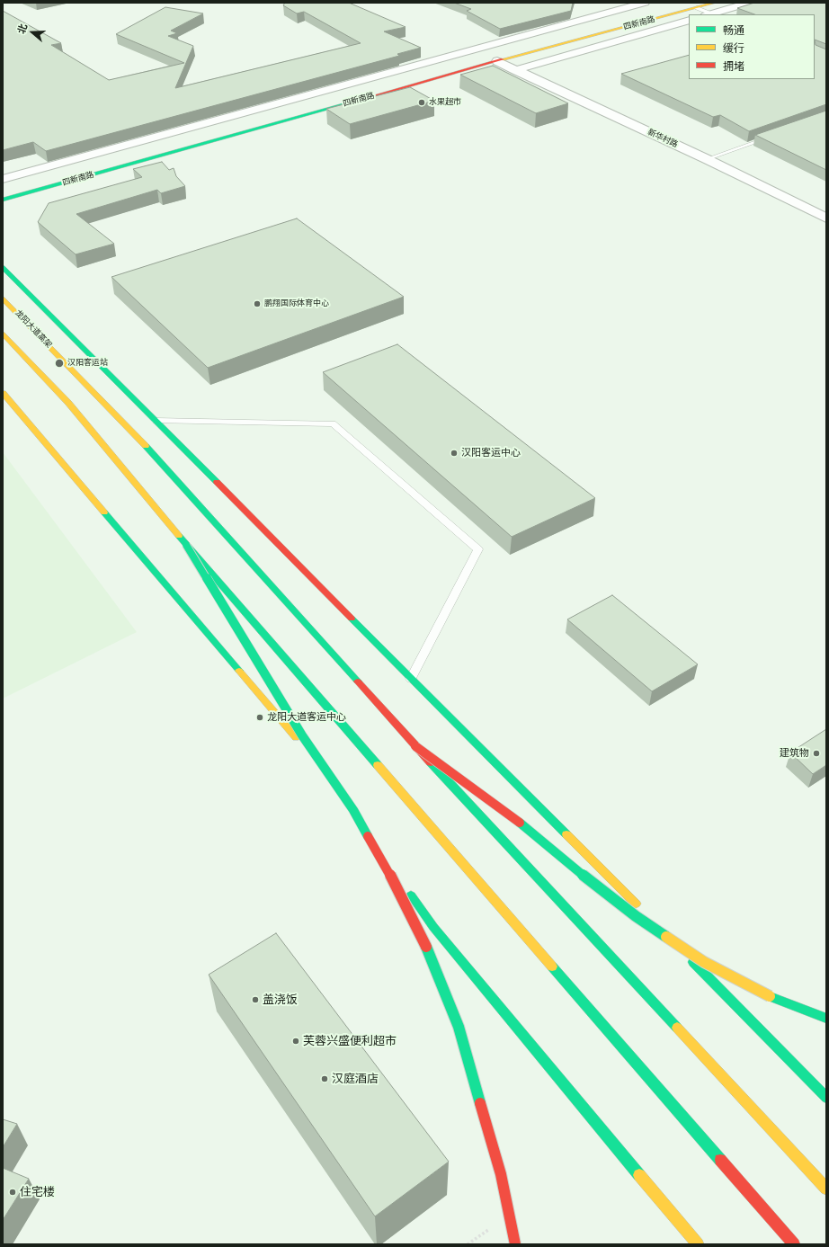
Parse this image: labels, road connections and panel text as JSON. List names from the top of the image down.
{
  "streets": {
    "main road": ["四新南路", "龙阳大道高架"],
    "street": ["新华村路"]
  },
  "crossings": [
    ["四新南路", "新华村路"]
  ],
  "places": [
    "水果超市",
    "鹏翔国际体育中心",
    "汉阳客运站",
    "汉阳客运中心",
    "龙阳大道客运中心",
    "建筑物",
    "盖浇饭",
    "芙蓉兴盛便利超市",
    "汉庭酒店",
    "住宅楼"
  ],
  "legend": ["畅通", "缓行", "拥堵"],
  "north": "left"
}
